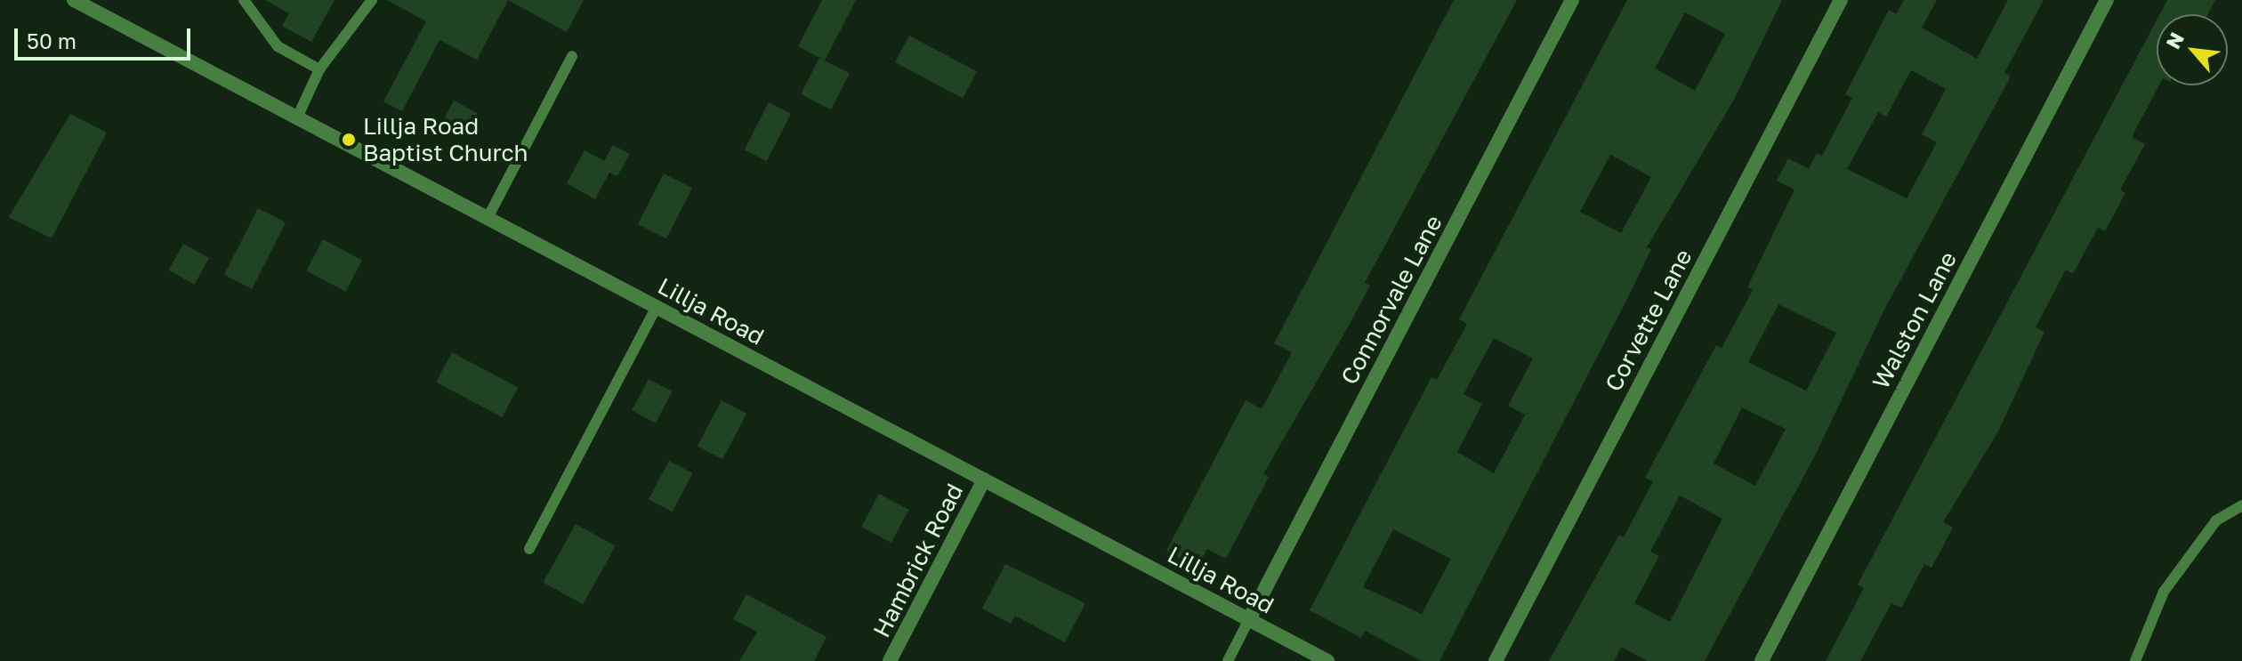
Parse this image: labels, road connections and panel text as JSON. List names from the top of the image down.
{
  "streets": {
    "street": [
      "Connorvale Lane",
      "Lillja Road",
      "Corvette Lane",
      "Walston Lane",
      "Hambrick Road"
    ]
  },
  "crossings": [
    ["Connorvale Lane", "Lillja Road"],
    ["Lillja Road", "Hambrick Road"]
  ],
  "places": ["Lillja Road Baptist Church"],
  "scale_bar": "50 m",
  "north": "top left"
}
